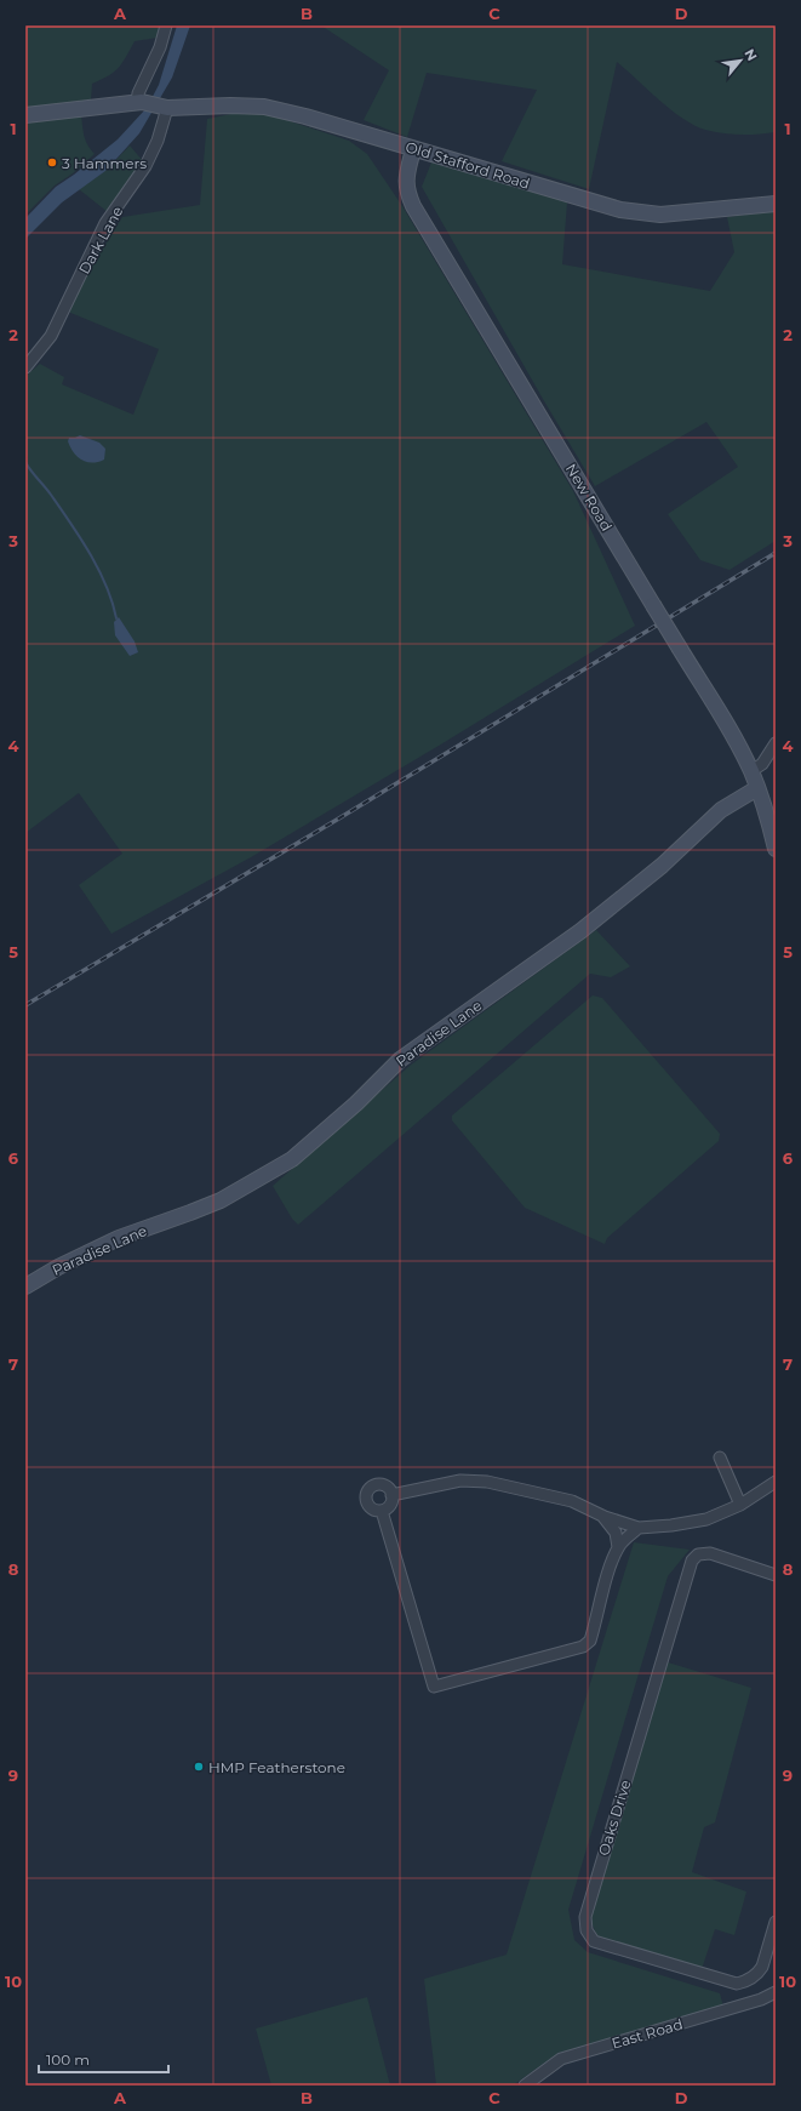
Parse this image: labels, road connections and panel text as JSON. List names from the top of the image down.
{
  "streets": {
    "street": [
      "Old Stafford Road",
      "Dark Lane",
      "New Road",
      "Paradise Lane",
      "Oaks Drive",
      "East Road"
    ]
  },
  "crossings": [
    ["Old Stafford Road", "Dark Lane"],
    ["Old Stafford Road", "New Road"],
    ["New Road", "Paradise Lane"]
  ],
  "places": ["3 Hammers", "HMP Featherstone"],
  "scale_bar": "100 m",
  "north": "top right",
  "grid": {
    "columns": [
      "A",
      "B",
      "C",
      "D"
    ],
    "rows": [
      "1",
      "2",
      "3",
      "4",
      "5",
      "6",
      "7",
      "8",
      "9",
      "10"
    ]
  }
}
